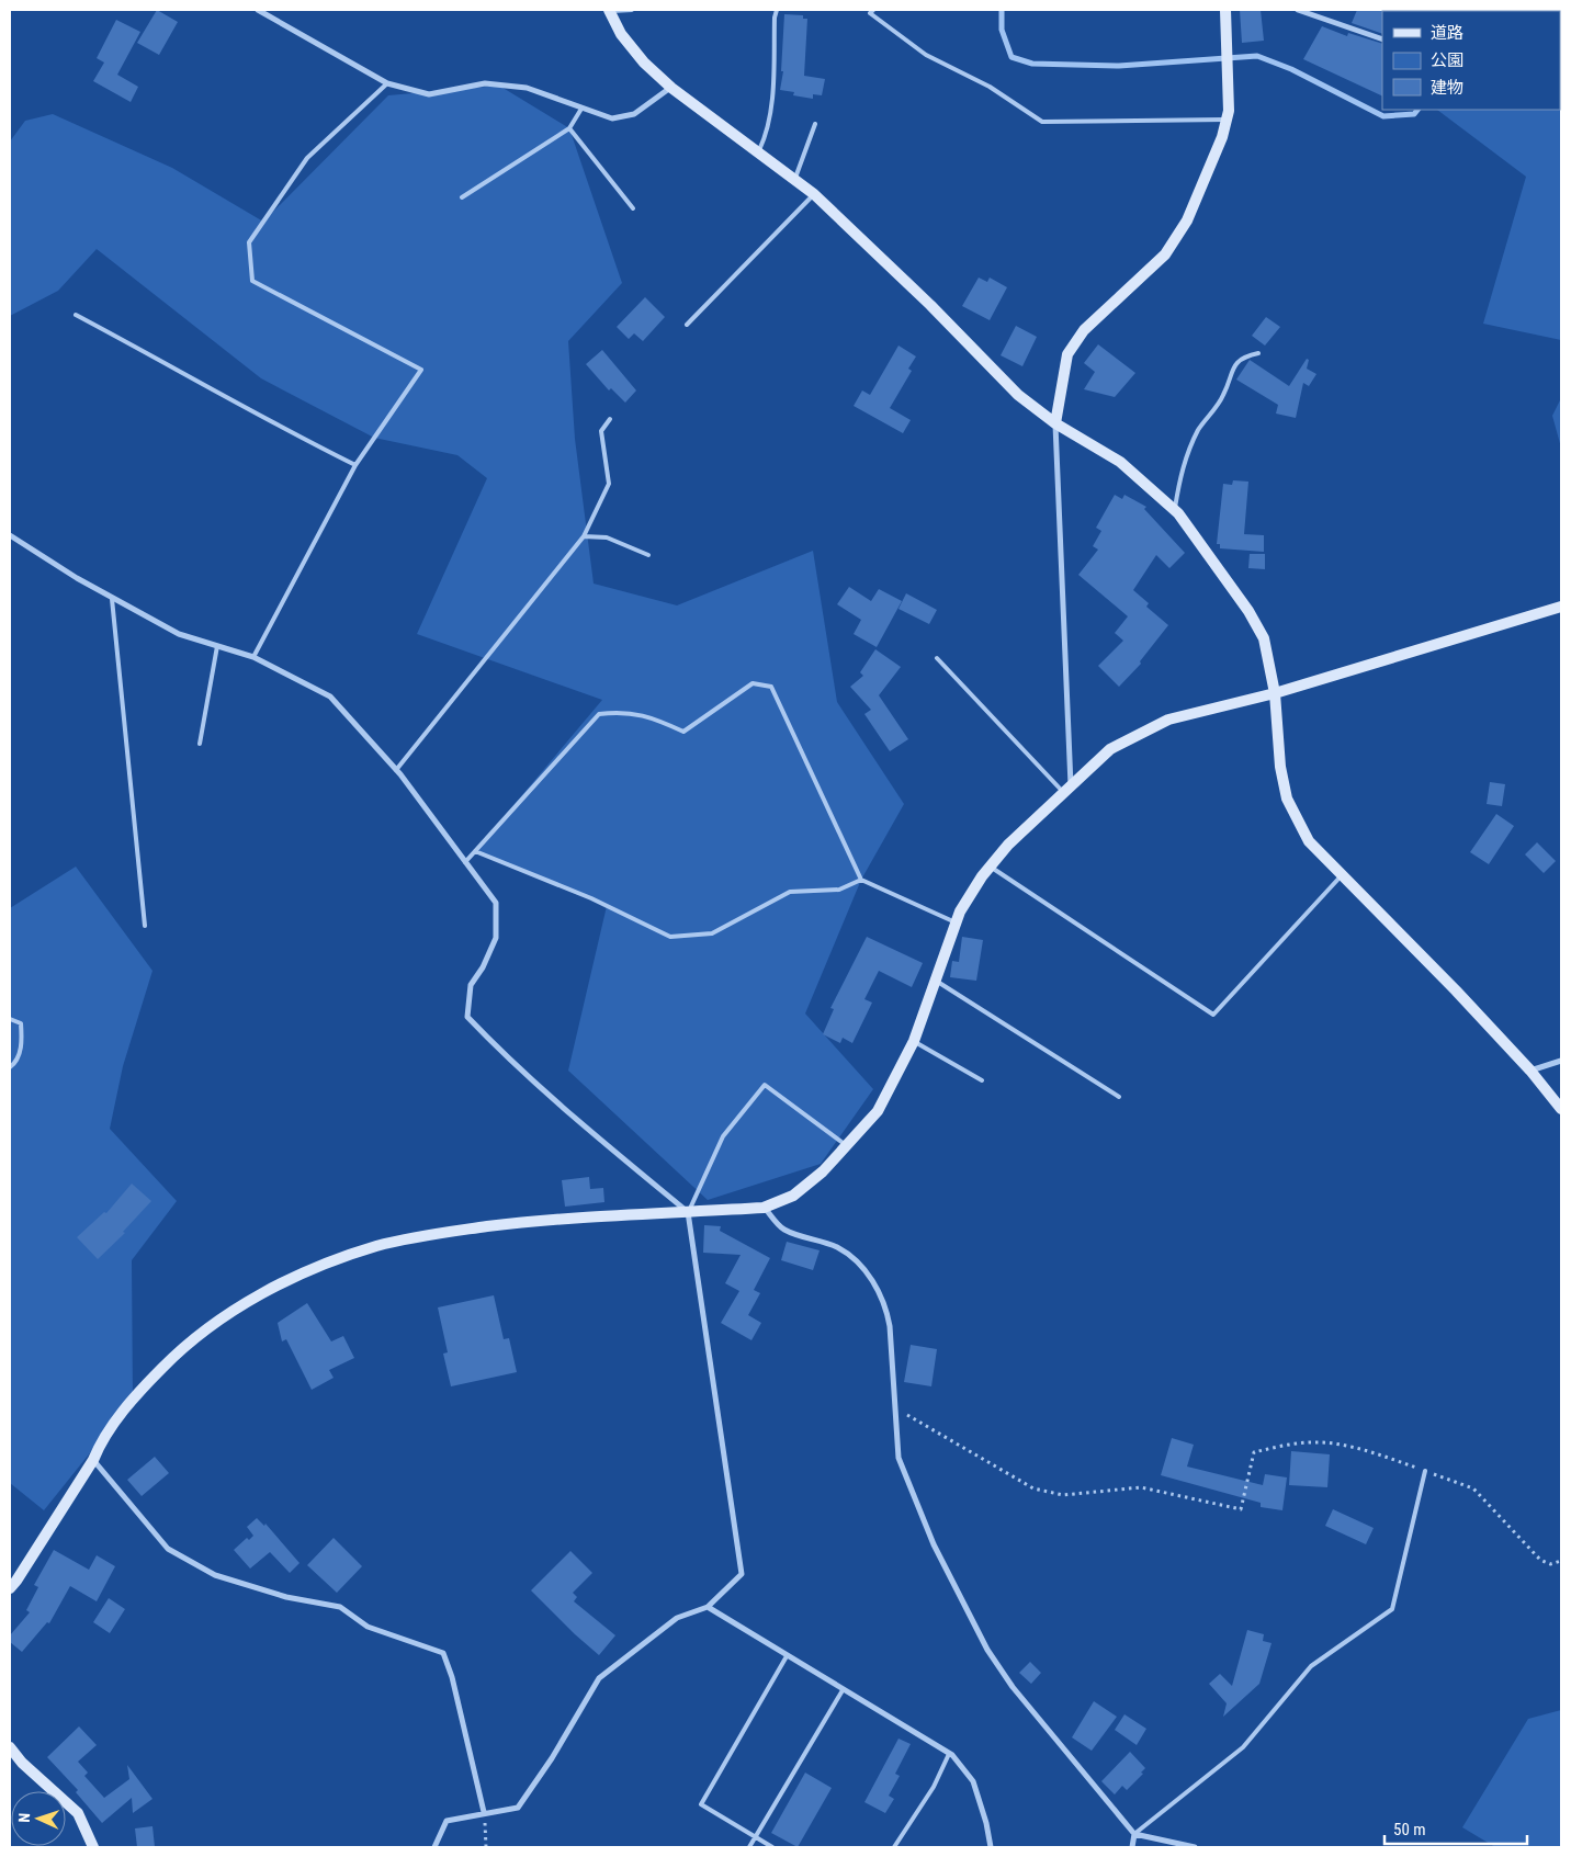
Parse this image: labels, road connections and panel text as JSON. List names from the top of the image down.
{
  "legend": ["道路", "公園", "建物"],
  "scale_bar": "50 m",
  "north": "left"
}
